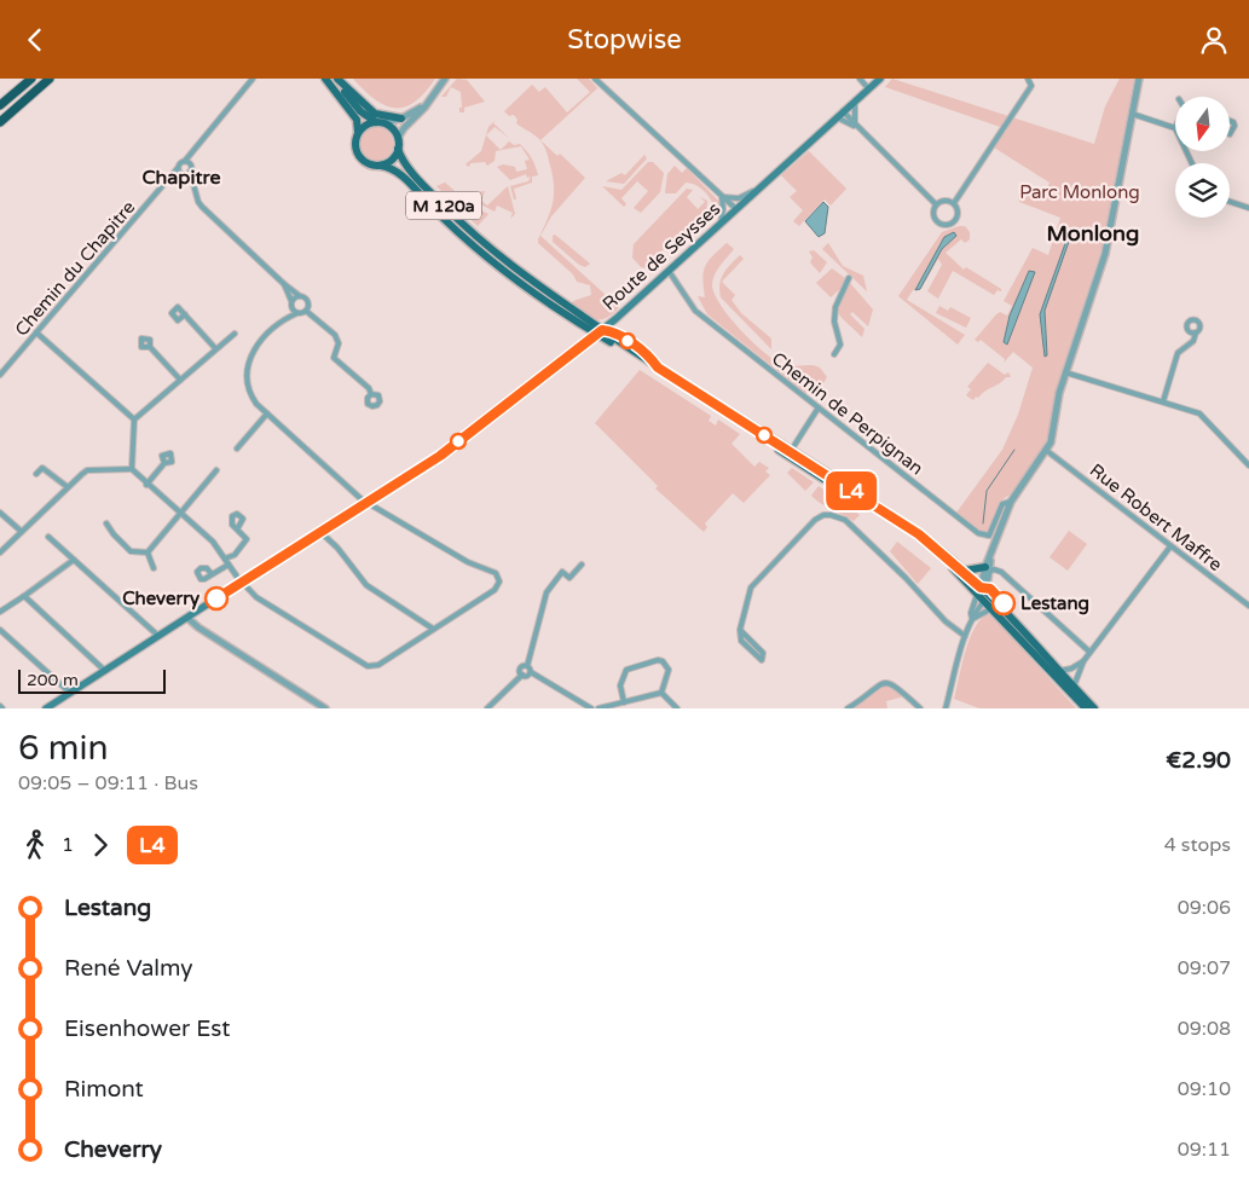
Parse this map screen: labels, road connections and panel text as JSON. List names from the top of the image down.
{
  "streets": {
    "main road": ["M 120a", "Route de Seysses"],
    "street": ["Chemin du Chapitre", "Chemin de Perpignan", "Rue Robert Maffre"]
  },
  "crossings": [
    ["M 120a", "Route de Seysses"],
    ["Route de Seysses", "Chemin de Perpignan"]
  ],
  "districts": ["Chapitre", "Monlong"],
  "parks": ["Parc Monlong"],
  "places": ["Cheverry", "Lestang"],
  "lines": ["bus line L4"],
  "scale_bar": "200 m",
  "north": "bottom",
  "page": {
    "header": "Stopwise",
    "on_map": "L4",
    "scale": "200 m",
    "heading": ["6 min", "09:05 – 09:11 · Bus", "€2.90"],
    "legs": ["1", "L4", "4 stops"],
    "list": [
      {
        "name": "Lestang",
        "value": "09:06"
      },
      {
        "name": "René Valmy",
        "value": "09:07"
      },
      {
        "name": "Eisenhower Est",
        "value": "09:08"
      },
      {
        "name": "Rimont",
        "value": "09:10"
      },
      {
        "name": "Cheverry",
        "value": "09:11"
      }
    ]
  }
}
